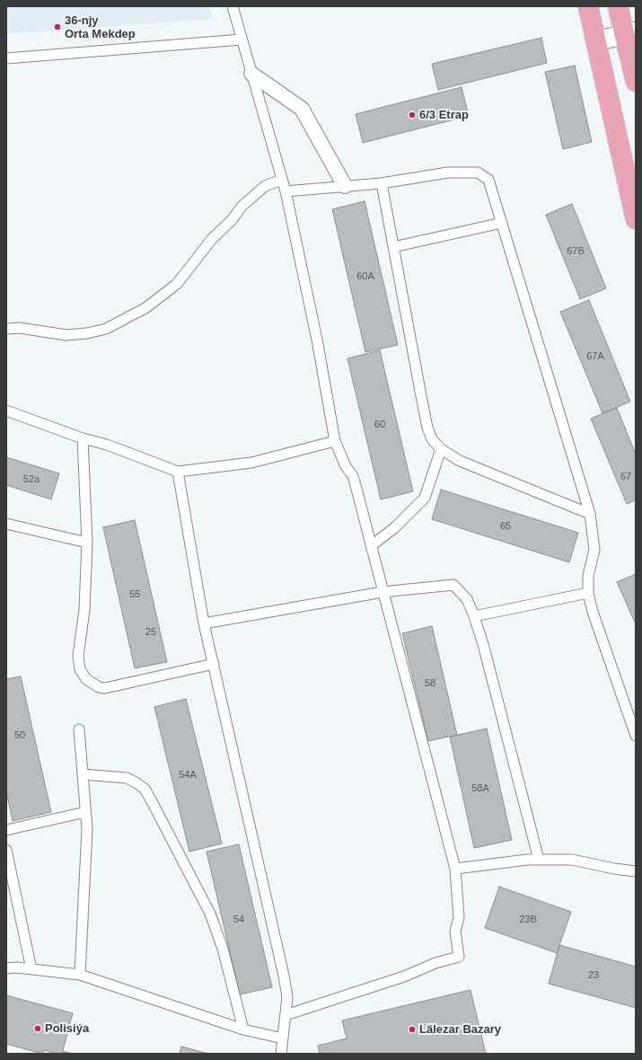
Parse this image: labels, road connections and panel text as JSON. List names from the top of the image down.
{
  "places": [
    "36-njy Orta Mekdep",
    "6/3 Etrap",
    "Polisiýa",
    "Lälezar Bazary"
  ],
  "house_numbers": [
    "67B",
    "60A",
    "67A",
    "60",
    "67",
    "52a",
    "65",
    "55",
    "25",
    "58",
    "50",
    "54A",
    "58A",
    "54",
    "23B",
    "23"
  ]
}
